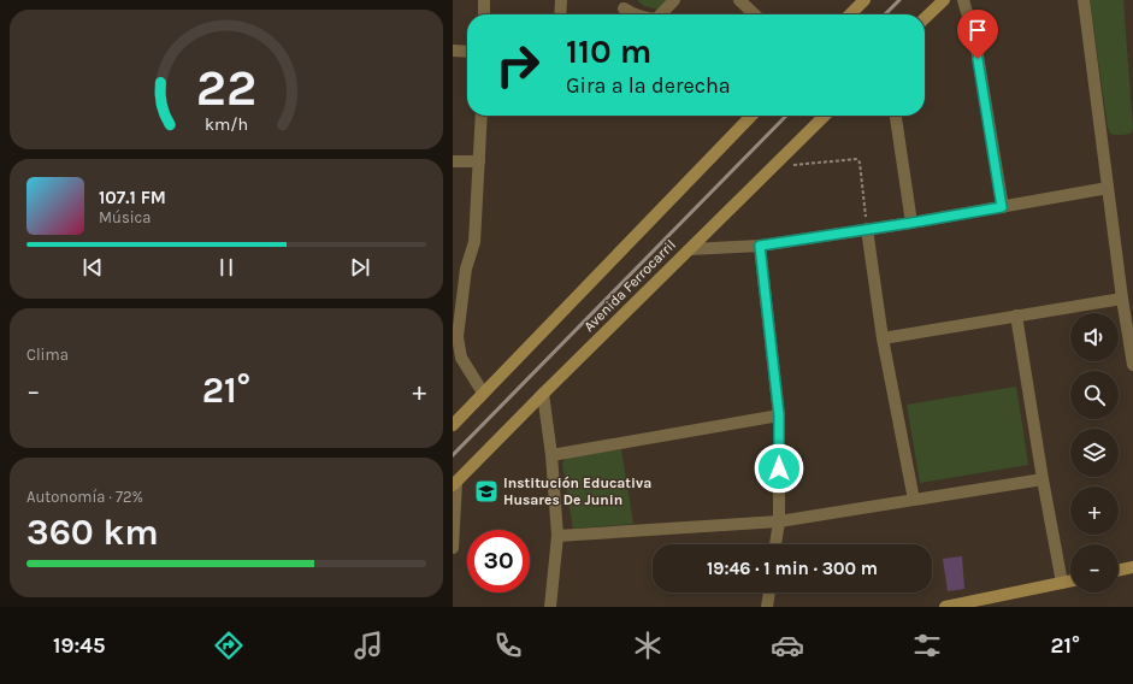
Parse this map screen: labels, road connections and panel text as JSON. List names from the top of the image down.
{
  "streets": {
    "main road": ["Avenida Ferrocarril"]
  },
  "places": {
    "school or university": ["Institución Educativa Husares De Junin"]
  },
  "page": {
    "turn": ["110 m", "Gira a la derecha"],
    "song": ["107.1 FM", "Música"],
    "tile": [
      "Clima",
      ["Autonomía · 72%", "360 km"]
    ],
    "map_buttons": ["+", "−"],
    "heat": ["−", "21°", "+"],
    "limit": "30",
    "trip": "19:46 · 1 min · 300 m",
    "tabs": ["19:45", "21°"],
    "gauge": ["22", "km/h"]
  }
}
